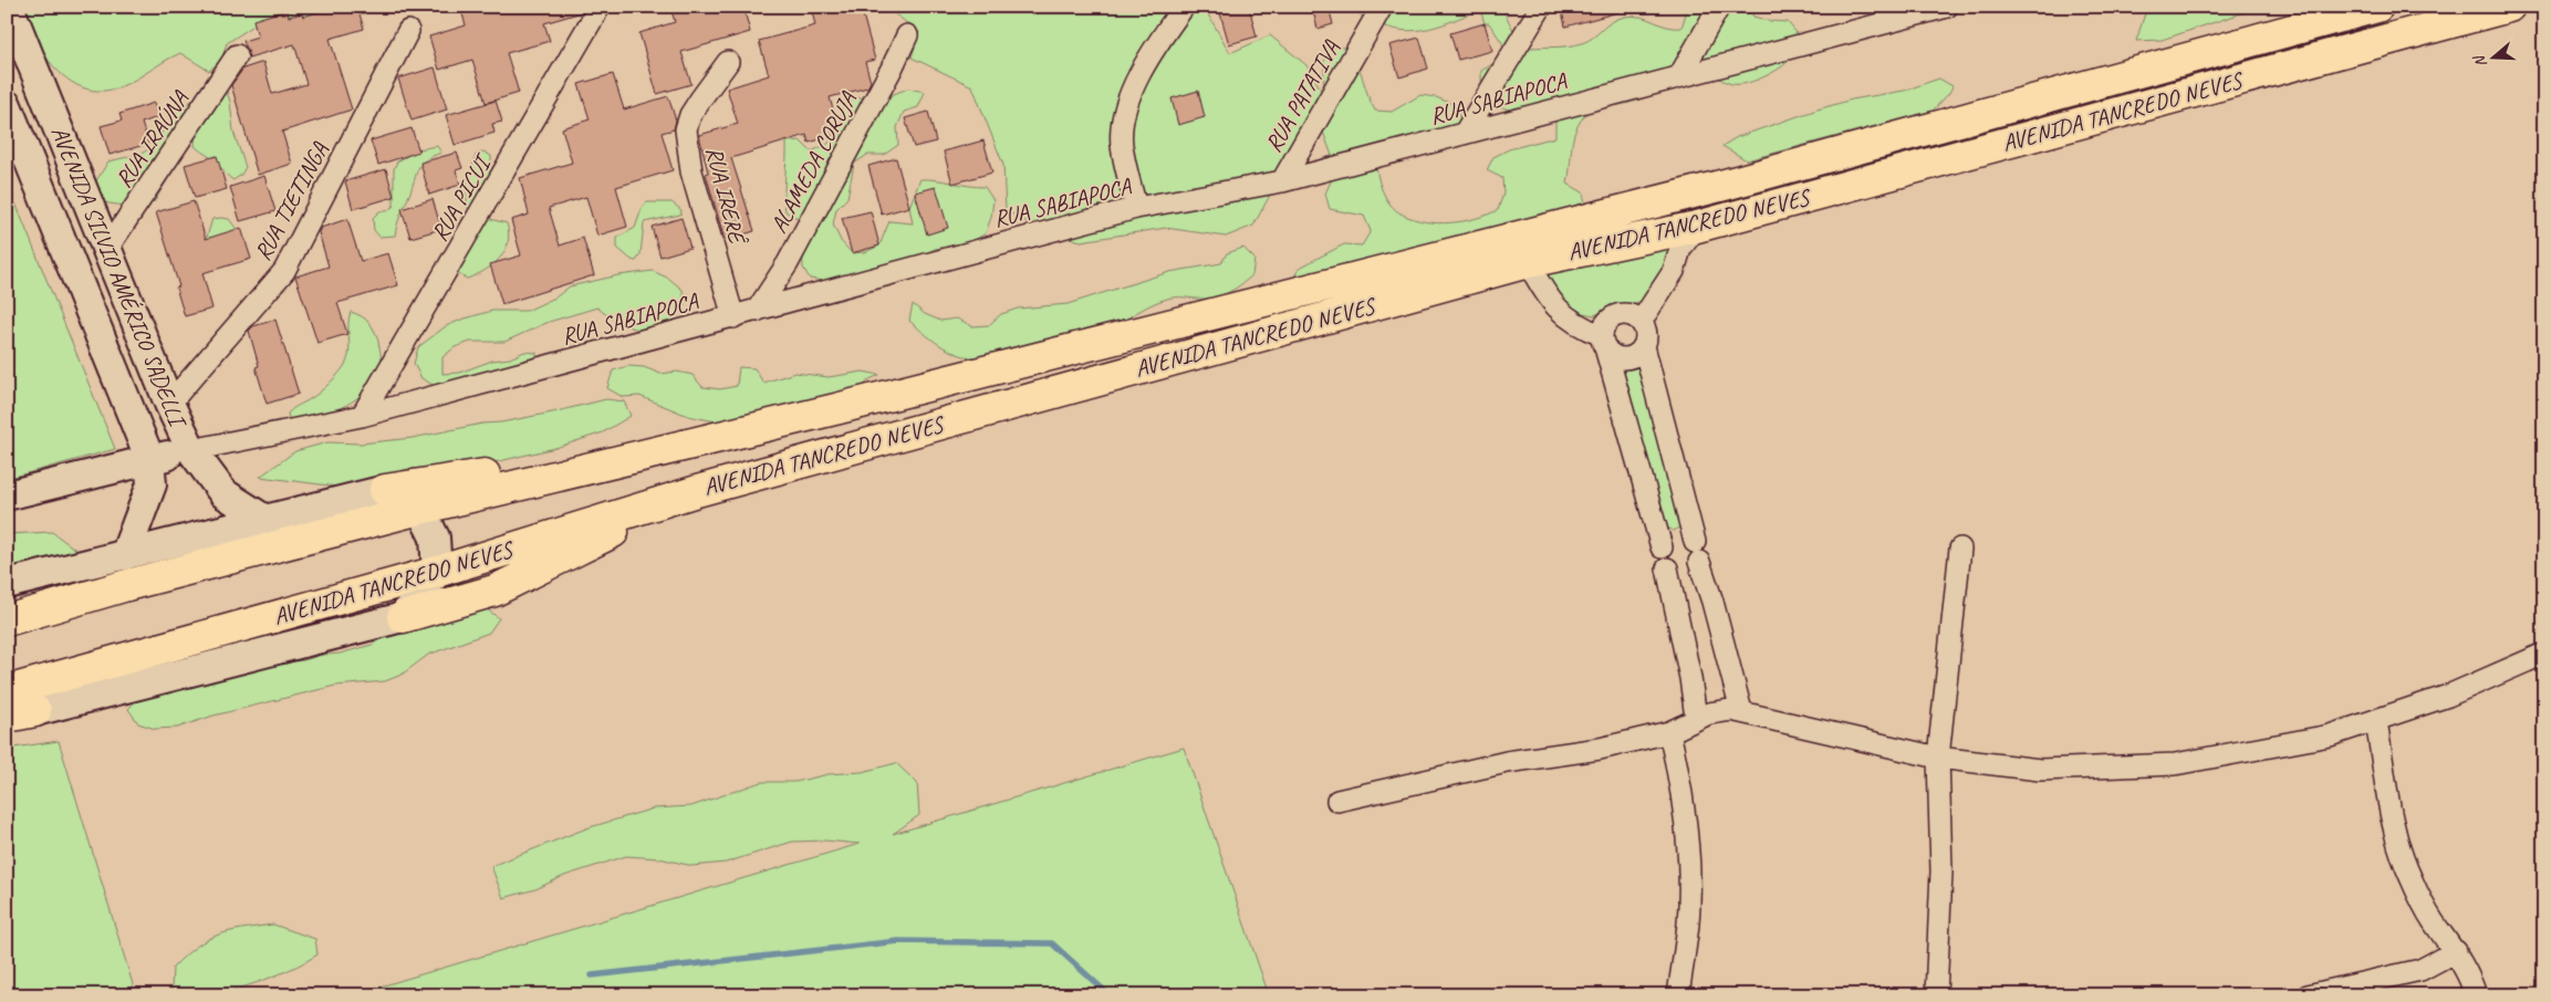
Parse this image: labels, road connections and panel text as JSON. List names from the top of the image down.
{
  "streets": {
    "main road": ["AVENIDA TANCREDO NEVES", "AVENIDA SILVIO AMÉRICO SADELLI"],
    "street": [
      "RUA PATATIVA",
      "RUA SABIAPOCA",
      "RUA IRAÚNA",
      "ALAMEDA CORUJA",
      "RUA IRERÊ",
      "RUA PICUI",
      "RUA TIETINGA"
    ]
  },
  "crossings": [
    ["RUA PATATIVA", "RUA SABIAPOCA"],
    ["RUA SABIAPOCA", "ALAMEDA CORUJA"],
    ["RUA SABIAPOCA", "RUA IRERÊ"],
    ["RUA SABIAPOCA", "RUA PICUI"],
    ["RUA SABIAPOCA", "AVENIDA SILVIO AMÉRICO SADELLI"],
    ["RUA IRAÚNA", "AVENIDA SILVIO AMÉRICO SADELLI"],
    ["RUA TIETINGA", "AVENIDA SILVIO AMÉRICO SADELLI"]
  ],
  "north": "left"
}
